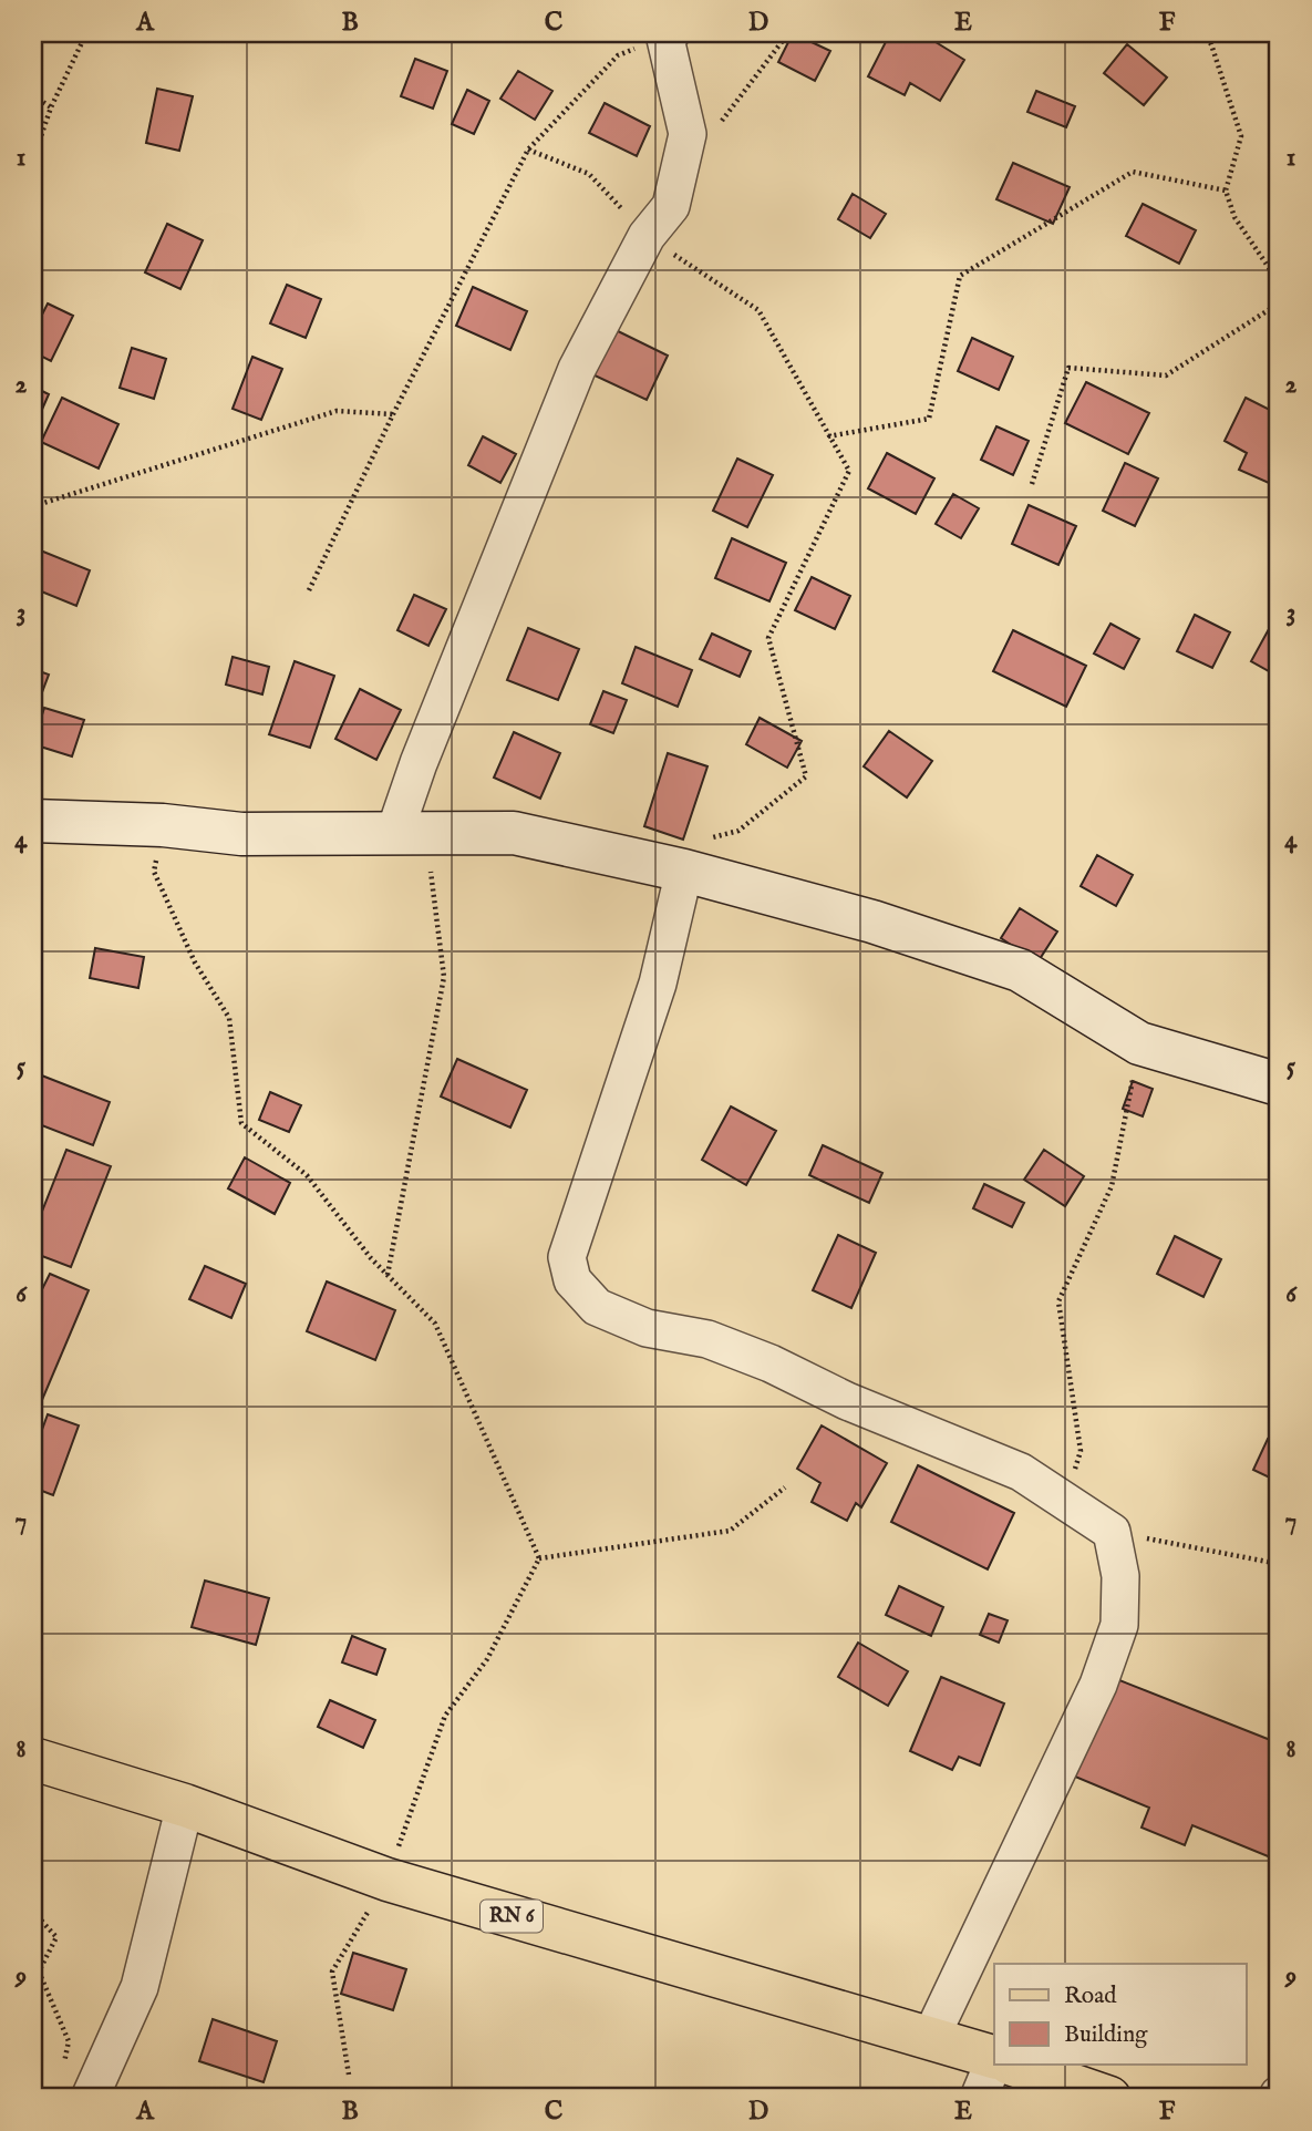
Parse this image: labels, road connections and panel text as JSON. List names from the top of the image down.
{
  "streets": {
    "main road": ["RN 6"]
  },
  "legend": ["Road", "Building"],
  "grid": {
    "columns": [
      "A",
      "B",
      "C",
      "D",
      "E",
      "F"
    ],
    "rows": [
      "1",
      "2",
      "3",
      "4",
      "5",
      "6",
      "7",
      "8",
      "9"
    ]
  }
}
